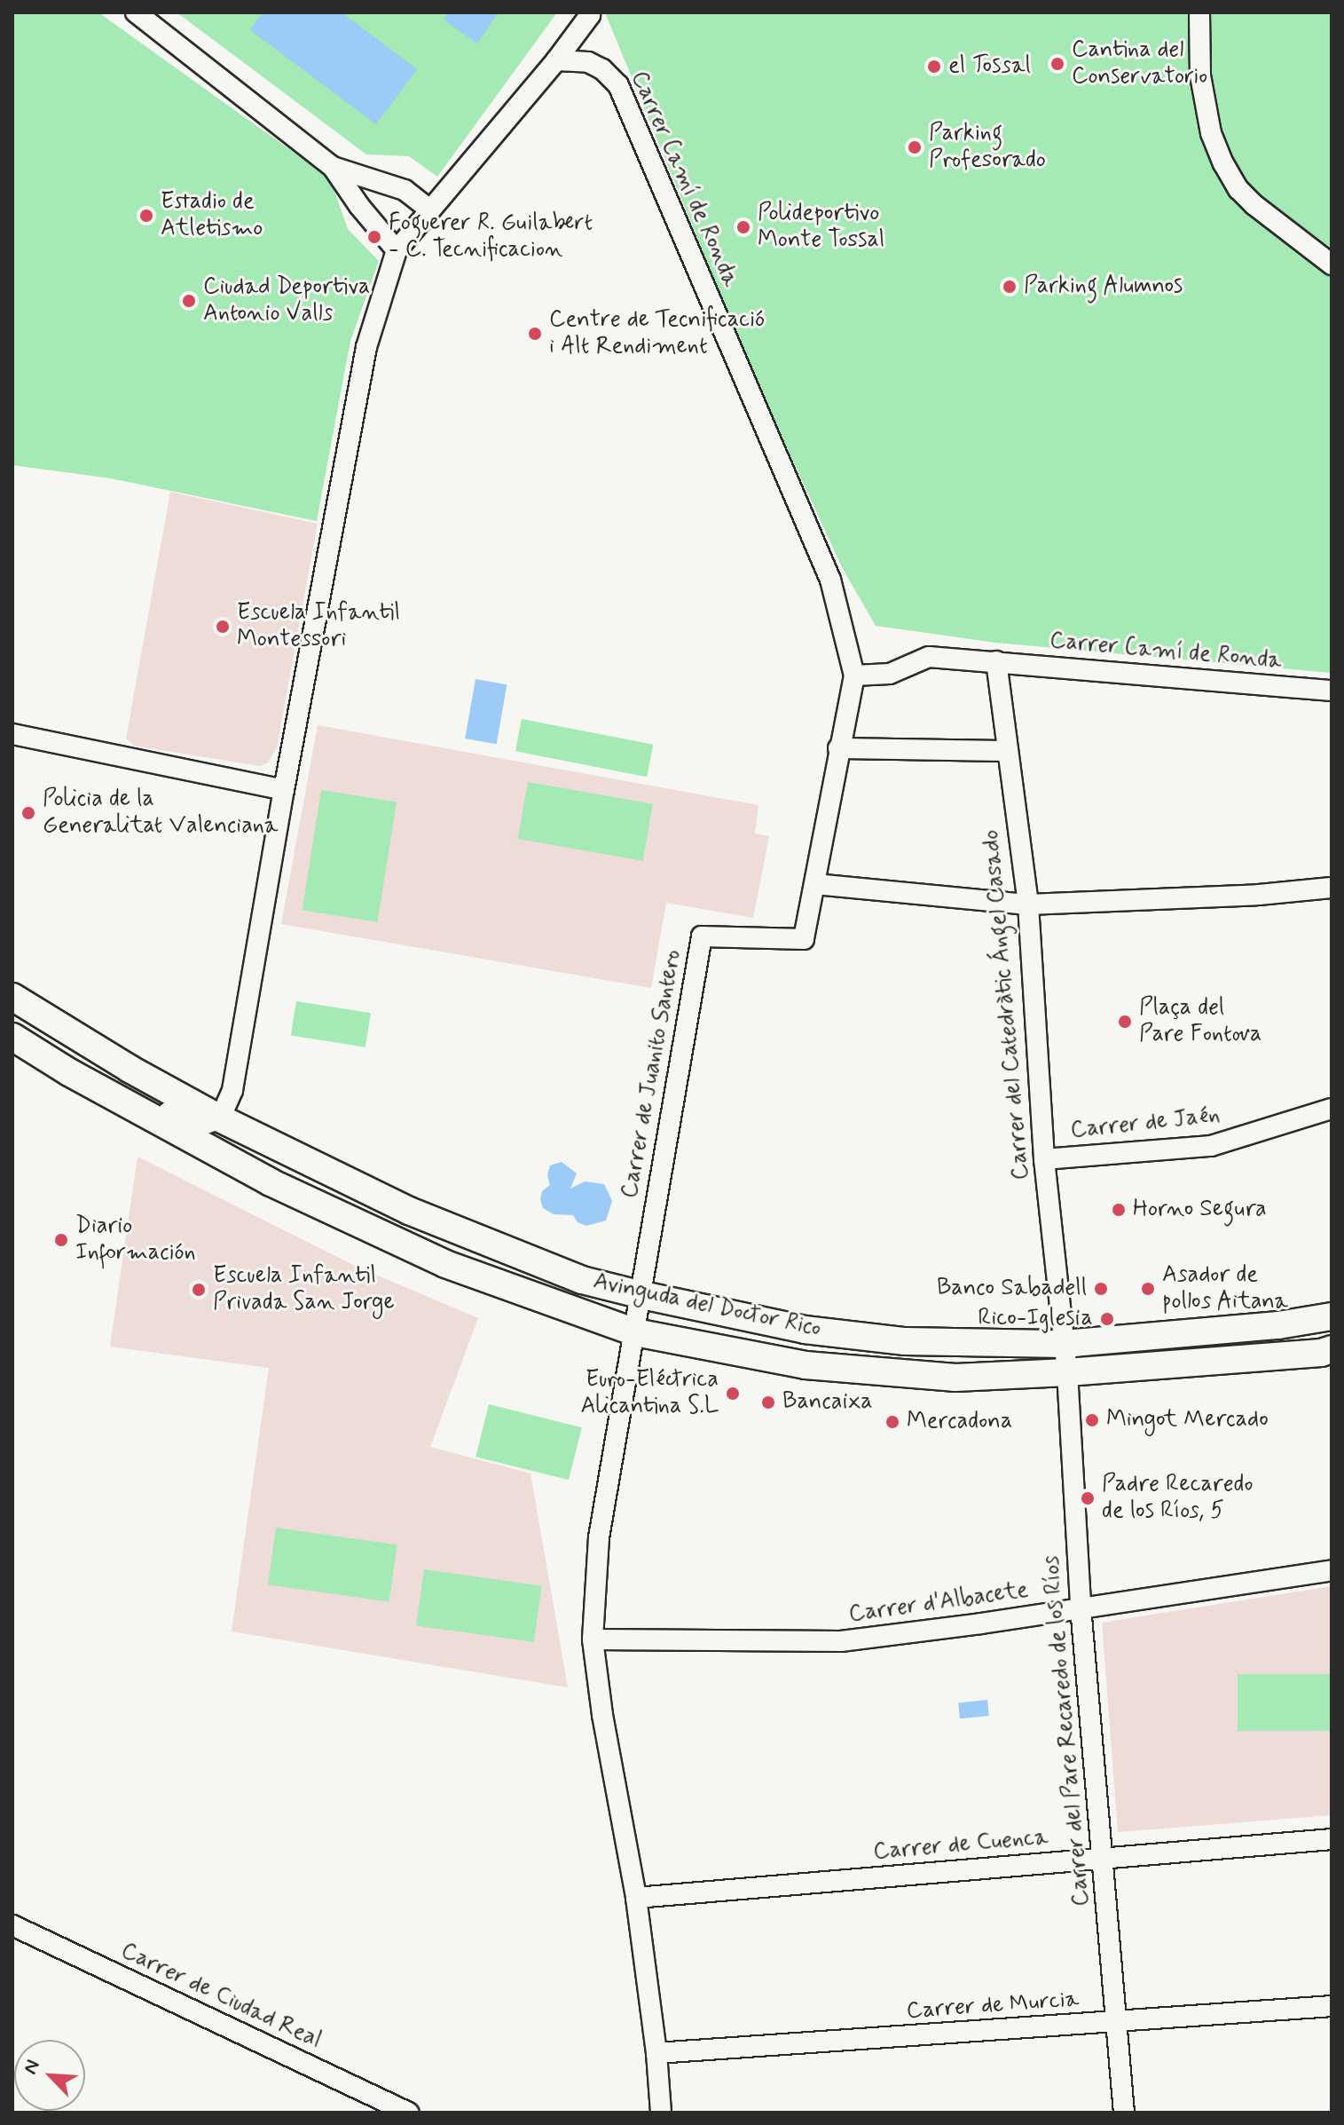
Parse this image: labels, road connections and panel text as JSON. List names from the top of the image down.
{
  "streets": {
    "street": [
      "Carrer Camí de Ronda",
      "Carrer del Catedràtic Ángel Casado",
      "Carrer de Juanito Santero",
      "Carrer de Jaén",
      "Avinguda del Doctor Rico",
      "Carrer d'Albacete",
      "Carrer del Pare Recaredo de los Ríos",
      "Carrer de Cuenca",
      "Carrer de Ciudad Real",
      "Carrer de Murcia"
    ]
  },
  "crossings": [
    ["Carrer Camí de Ronda", "Carrer del Catedràtic Ángel Casado"],
    ["Carrer Camí de Ronda", "Carrer de Juanito Santero"],
    ["Carrer del Catedràtic Ángel Casado", "Carrer de Jaén"],
    ["Carrer del Catedràtic Ángel Casado", "Avinguda del Doctor Rico"],
    ["Carrer del Catedràtic Ángel Casado", "Carrer del Pare Recaredo de los Ríos"],
    ["Carrer de Juanito Santero", "Avinguda del Doctor Rico"],
    ["Carrer de Juanito Santero", "Carrer d'Albacete"],
    ["Carrer de Juanito Santero", "Carrer de Cuenca"],
    ["Carrer de Juanito Santero", "Carrer de Murcia"],
    ["Avinguda del Doctor Rico", "Carrer del Pare Recaredo de los Ríos"],
    ["Carrer d'Albacete", "Carrer del Pare Recaredo de los Ríos"],
    ["Carrer del Pare Recaredo de los Ríos", "Carrer de Cuenca"],
    ["Carrer del Pare Recaredo de los Ríos", "Carrer de Murcia"]
  ],
  "places": [
    "Cantina del Conservatorio",
    "el Tossal",
    "Parking Profesorado",
    "Estadio de Atletismo",
    "Polideportivo Monte Tossal",
    "Foguerer R. Guilabert - C. Tecnificacion",
    "Parking Alumnos",
    "Ciudad Deportiva Antonio Valls",
    "Centre de Tecnificació i Alt Rendiment",
    "Escuela Infantil Montessori",
    "Policia de la Generalitat Valenciana",
    "Plaça del Pare Fontova",
    "Horno Segura",
    "Diario Información",
    "Banco Sabadell",
    "Asador de pollos Aitana",
    "Escuela Infantil Privada San Jorge",
    "Rico-Iglesia",
    "Euro-Eléctrica Alicantina S.L",
    "Bancaixa",
    "Mingot Mercado",
    "Mercadona",
    "Padre Recaredo de los Ríos, 5"
  ],
  "north": "top left"
}
